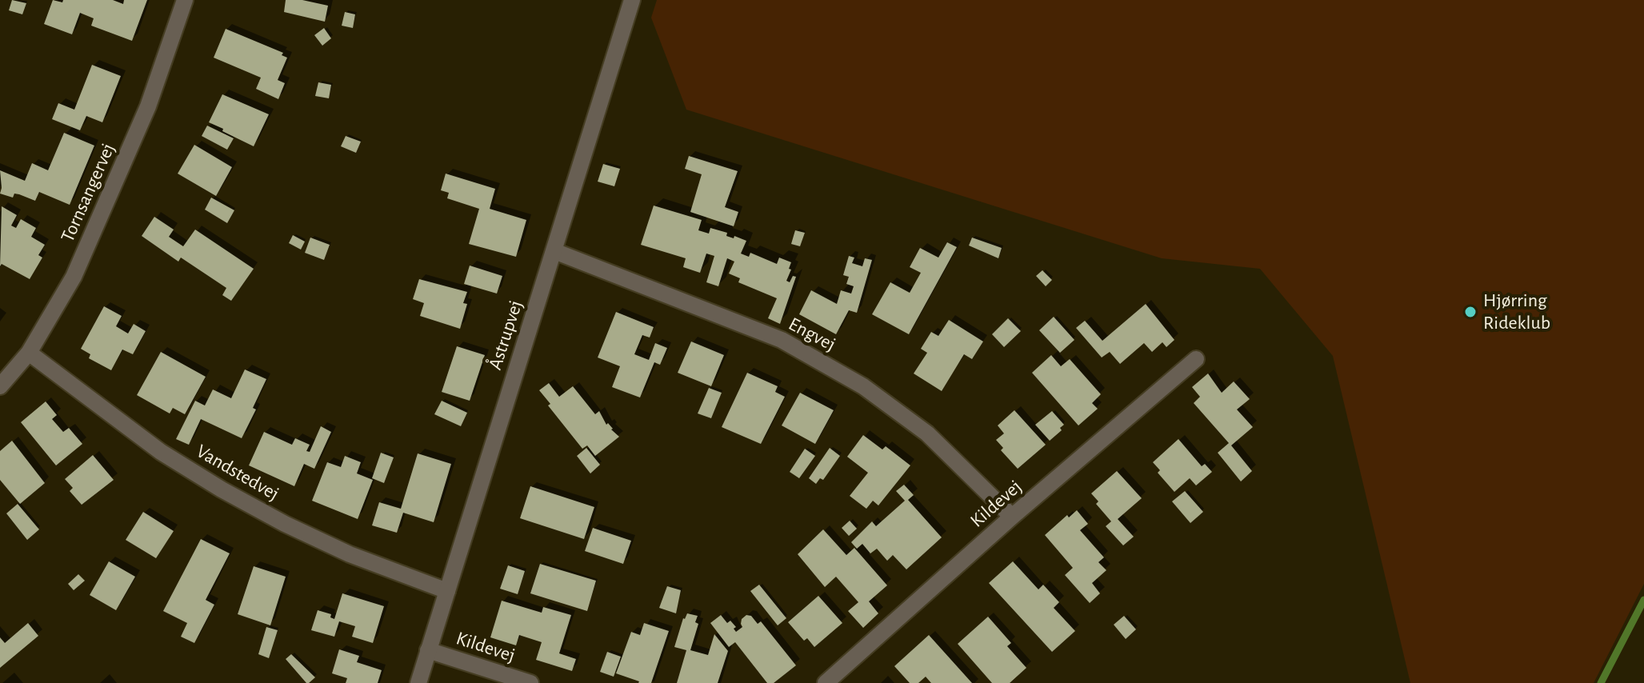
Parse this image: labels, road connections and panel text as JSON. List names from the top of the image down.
{
  "streets": {
    "street": [
      "Tornsangervej",
      "Engvej",
      "Åstrupvej",
      "Vandstedvej",
      "Kildevej"
    ]
  },
  "crossings": [
    ["Tornsangervej", "Vandstedvej"],
    ["Engvej", "Åstrupvej"],
    ["Engvej", "Kildevej"],
    ["Åstrupvej", "Vandstedvej"],
    ["Åstrupvej", "Kildevej"]
  ],
  "places": ["Hjørring Rideklub"]
}
